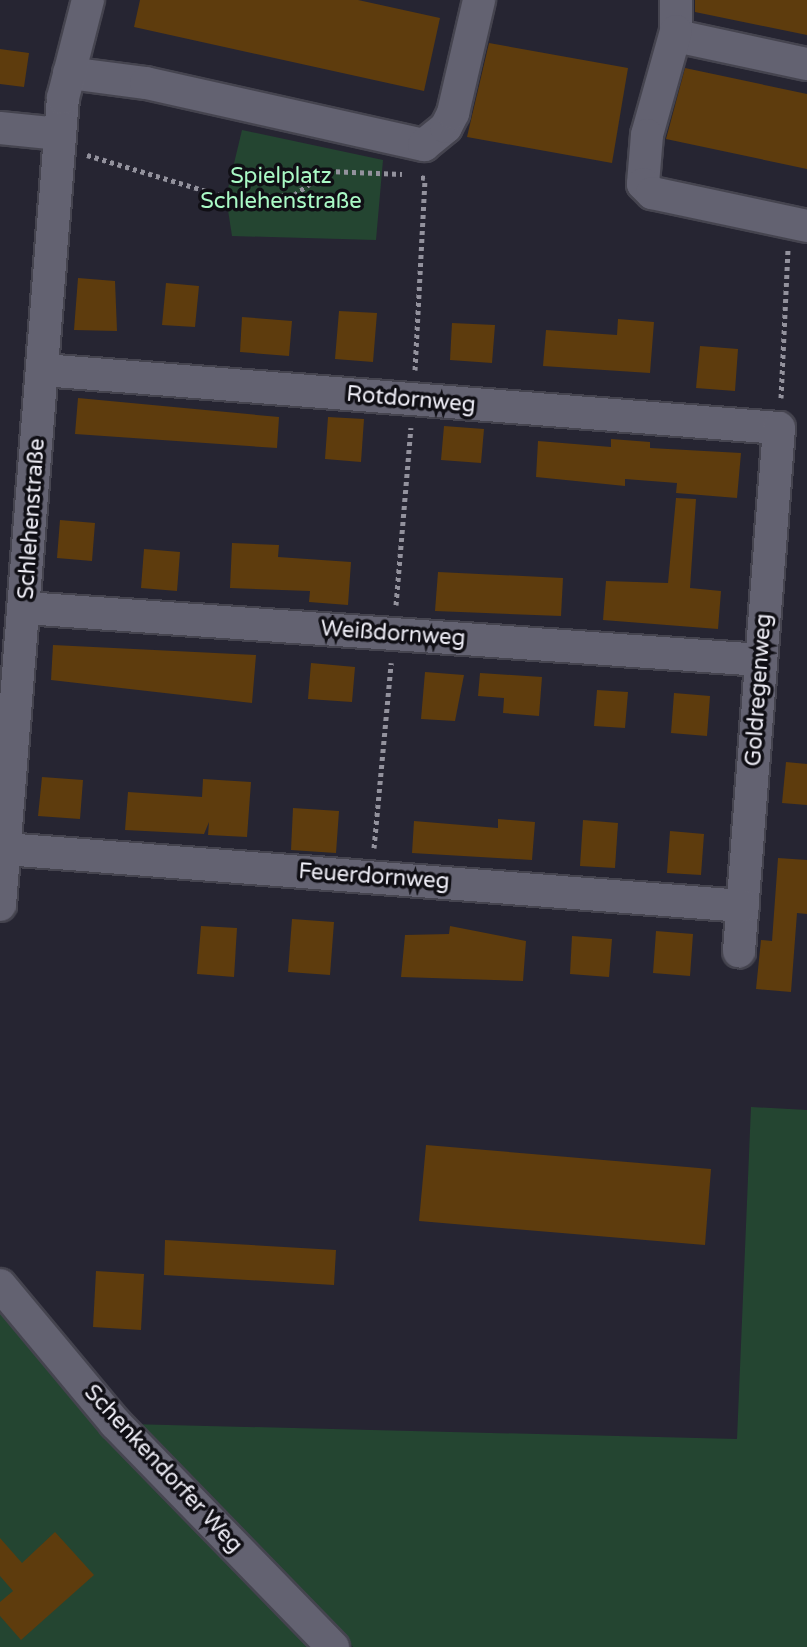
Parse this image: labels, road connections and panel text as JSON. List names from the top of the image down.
{
  "streets": {
    "street": [
      "Rotdornweg",
      "Schlehenstraße",
      "Weißdornweg",
      "Goldregenweg",
      "Feuerdornweg",
      "Schenkendorfer Weg"
    ]
  },
  "crossings": [
    ["Rotdornweg", "Schlehenstraße"],
    ["Rotdornweg", "Goldregenweg"],
    ["Schlehenstraße", "Weißdornweg"],
    ["Schlehenstraße", "Feuerdornweg"],
    ["Weißdornweg", "Goldregenweg"],
    ["Goldregenweg", "Feuerdornweg"]
  ],
  "parks": ["Spielplatz Schlehenstraße"]
}
